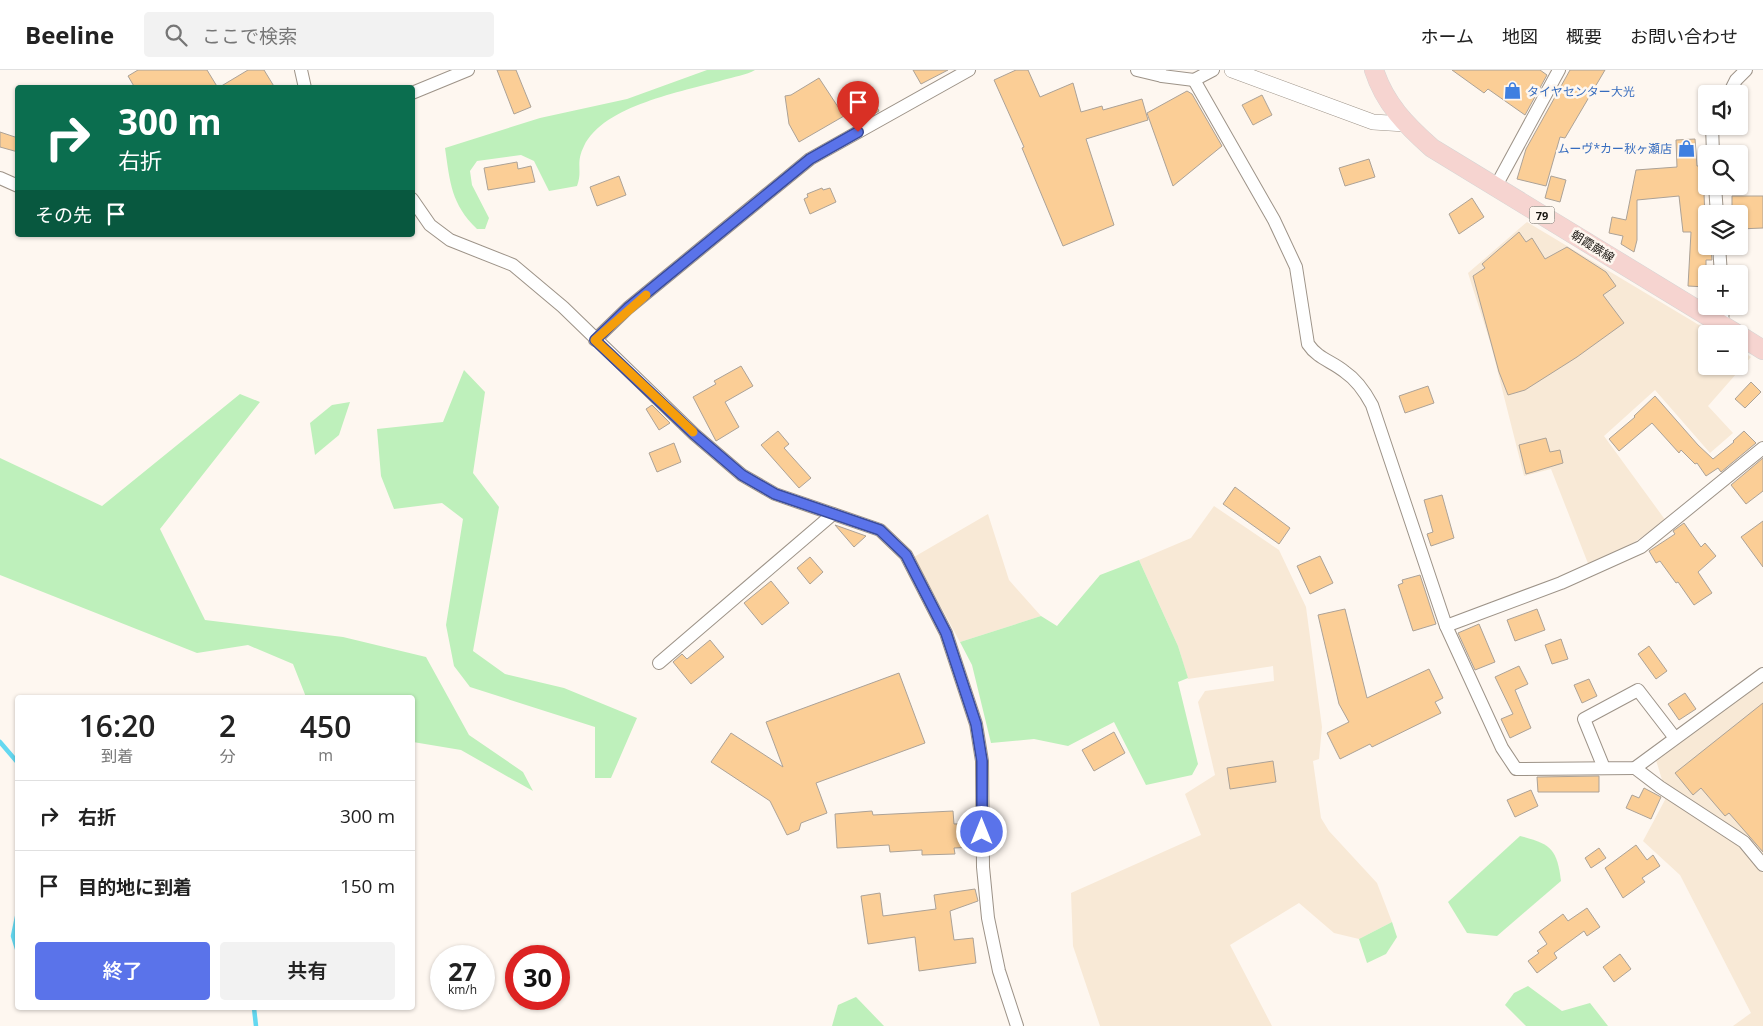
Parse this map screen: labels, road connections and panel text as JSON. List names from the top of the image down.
{
  "streets": {
    "main road": ["79", "朝霞蕨線"]
  },
  "places": {
    "shop": ["タイヤセンター大光", "ムーヴ*カー秋ヶ瀬店"]
  },
  "page": {
    "header": "Beeline",
    "search": "ここで検索",
    "nav": [
      "ホーム",
      "地図",
      "概要",
      "お問い合わせ"
    ],
    "map_buttons": ["+", "−"],
    "turn": ["300 m", "右折"],
    "then": "その先",
    "eta": [
      "16:20",
      "到着",
      "2",
      "分",
      "450",
      "m"
    ],
    "list": [
      {
        "name": "右折",
        "value": "300 m"
      },
      {
        "name": "目的地に到着",
        "value": "150 m"
      }
    ],
    "buttons": ["終了", "共有"],
    "speed": "27 km/h",
    "limit": "30"
  }
}
